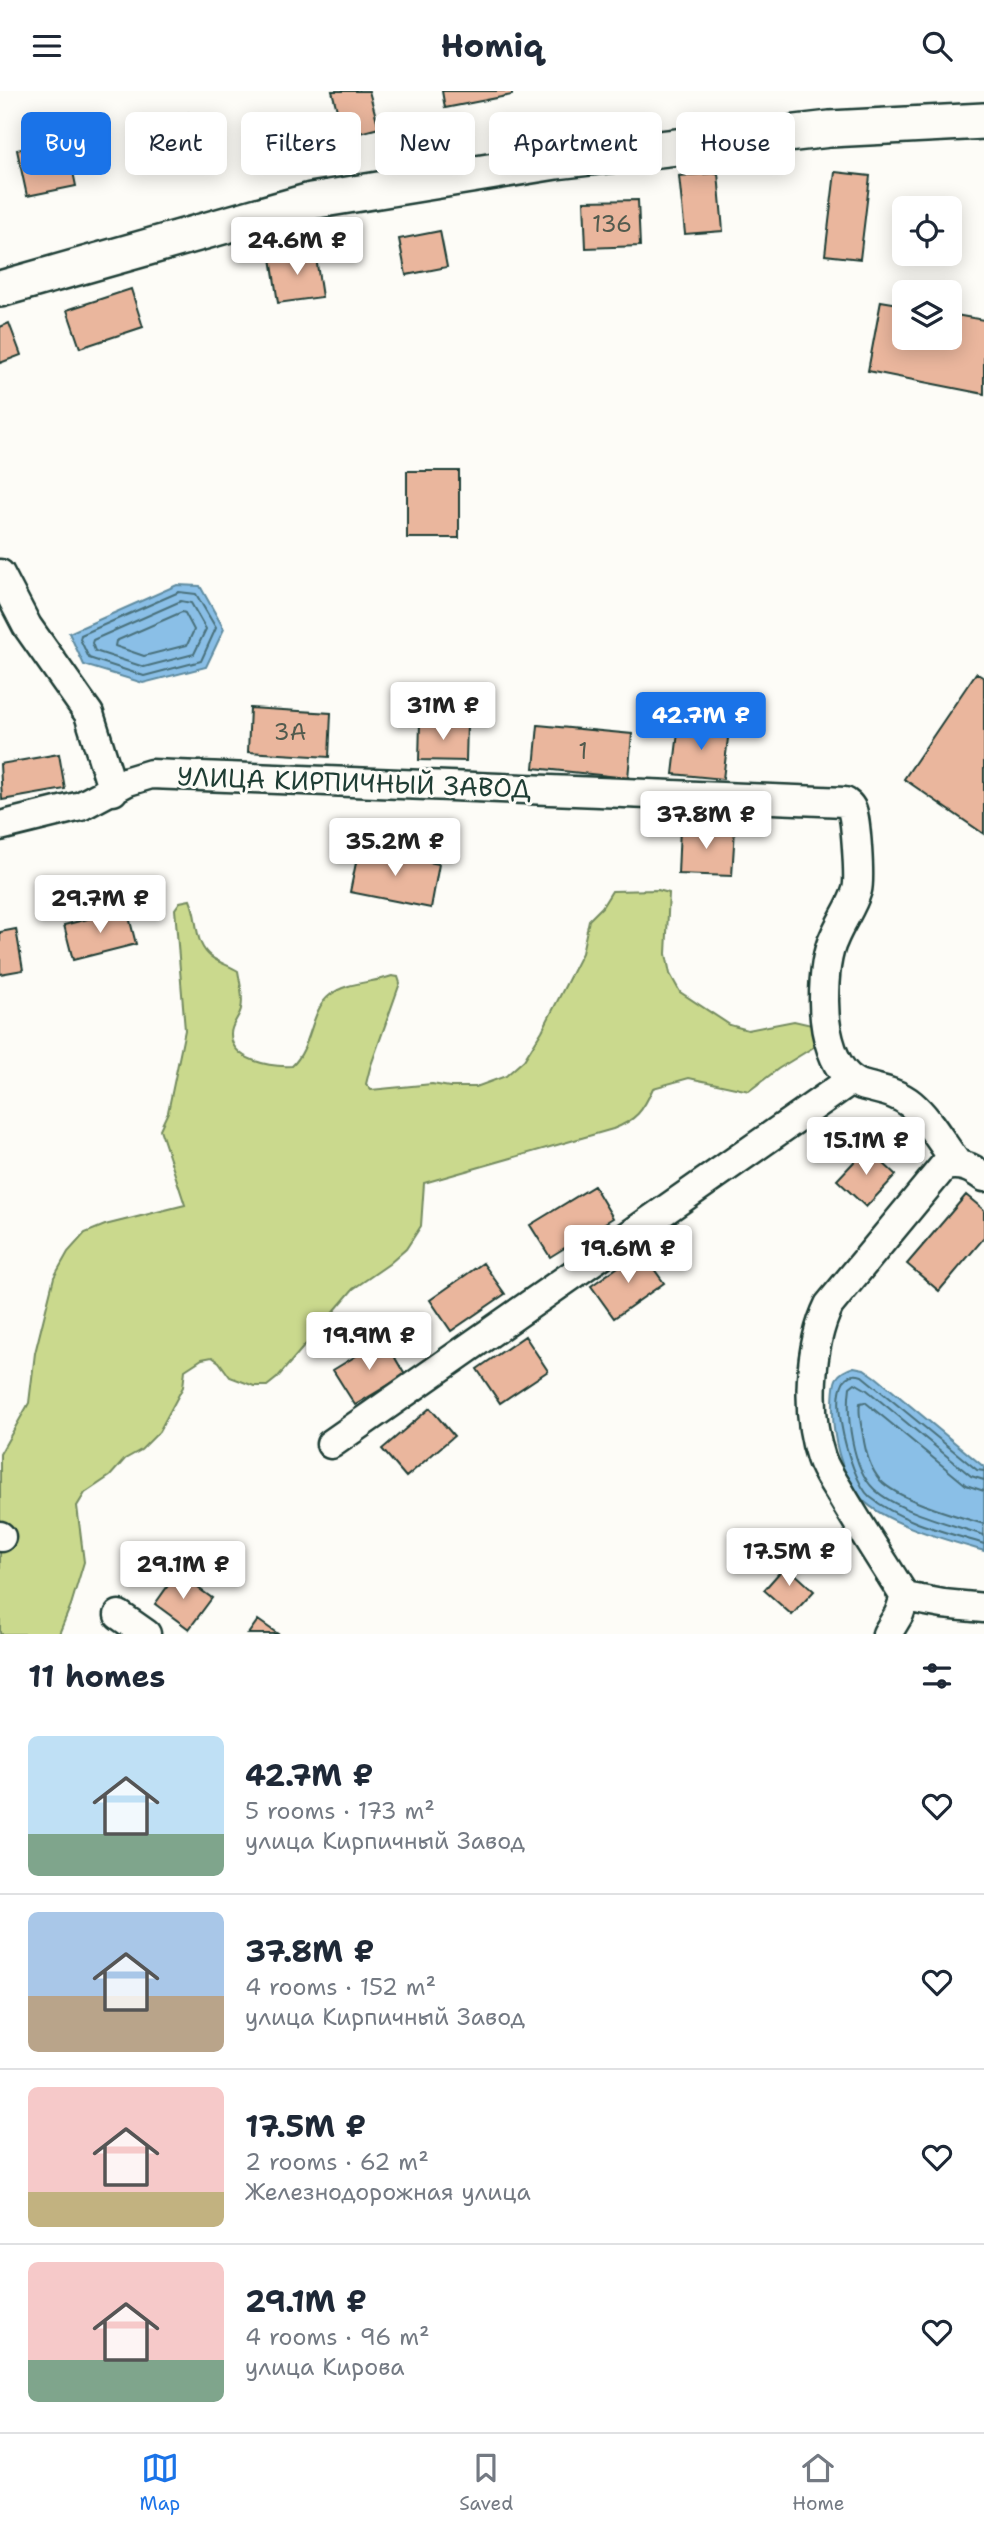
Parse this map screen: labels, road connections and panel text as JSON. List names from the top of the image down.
{
  "streets": {
    "street": ["УЛИЦА КИРПИЧНЫЙ ЗАВОД"]
  },
  "house_numbers": ["136", "3А", "1"],
  "page": {
    "header": "Homiq",
    "chip": [
      "Buy",
      "Rent",
      "Filters",
      "New",
      "Apartment",
      "House"
    ],
    "price": [
      "24.6M ₽",
      "31M ₽",
      "42.7M ₽",
      "37.8M ₽",
      "35.2M ₽",
      "29.7M ₽",
      "15.1M ₽",
      "19.6M ₽",
      "19.9M ₽",
      "17.5M ₽",
      "29.1M ₽"
    ],
    "heading": "11 homes",
    "list": [
      {
        "name": "42.7M ₽",
        "note": "5 rooms · 173 m² · улица Кирпичный Завод"
      },
      {
        "name": "37.8M ₽",
        "note": "4 rooms · 152 m² · улица Кирпичный Завод"
      },
      {
        "name": "17.5M ₽",
        "note": "2 rooms · 62 m² · Железнодорожная улица"
      },
      {
        "name": "29.1M ₽",
        "note": "4 rooms · 96 m² · улица Кирова"
      }
    ],
    "tabs": ["Map", "Saved", "Home"]
  }
}
